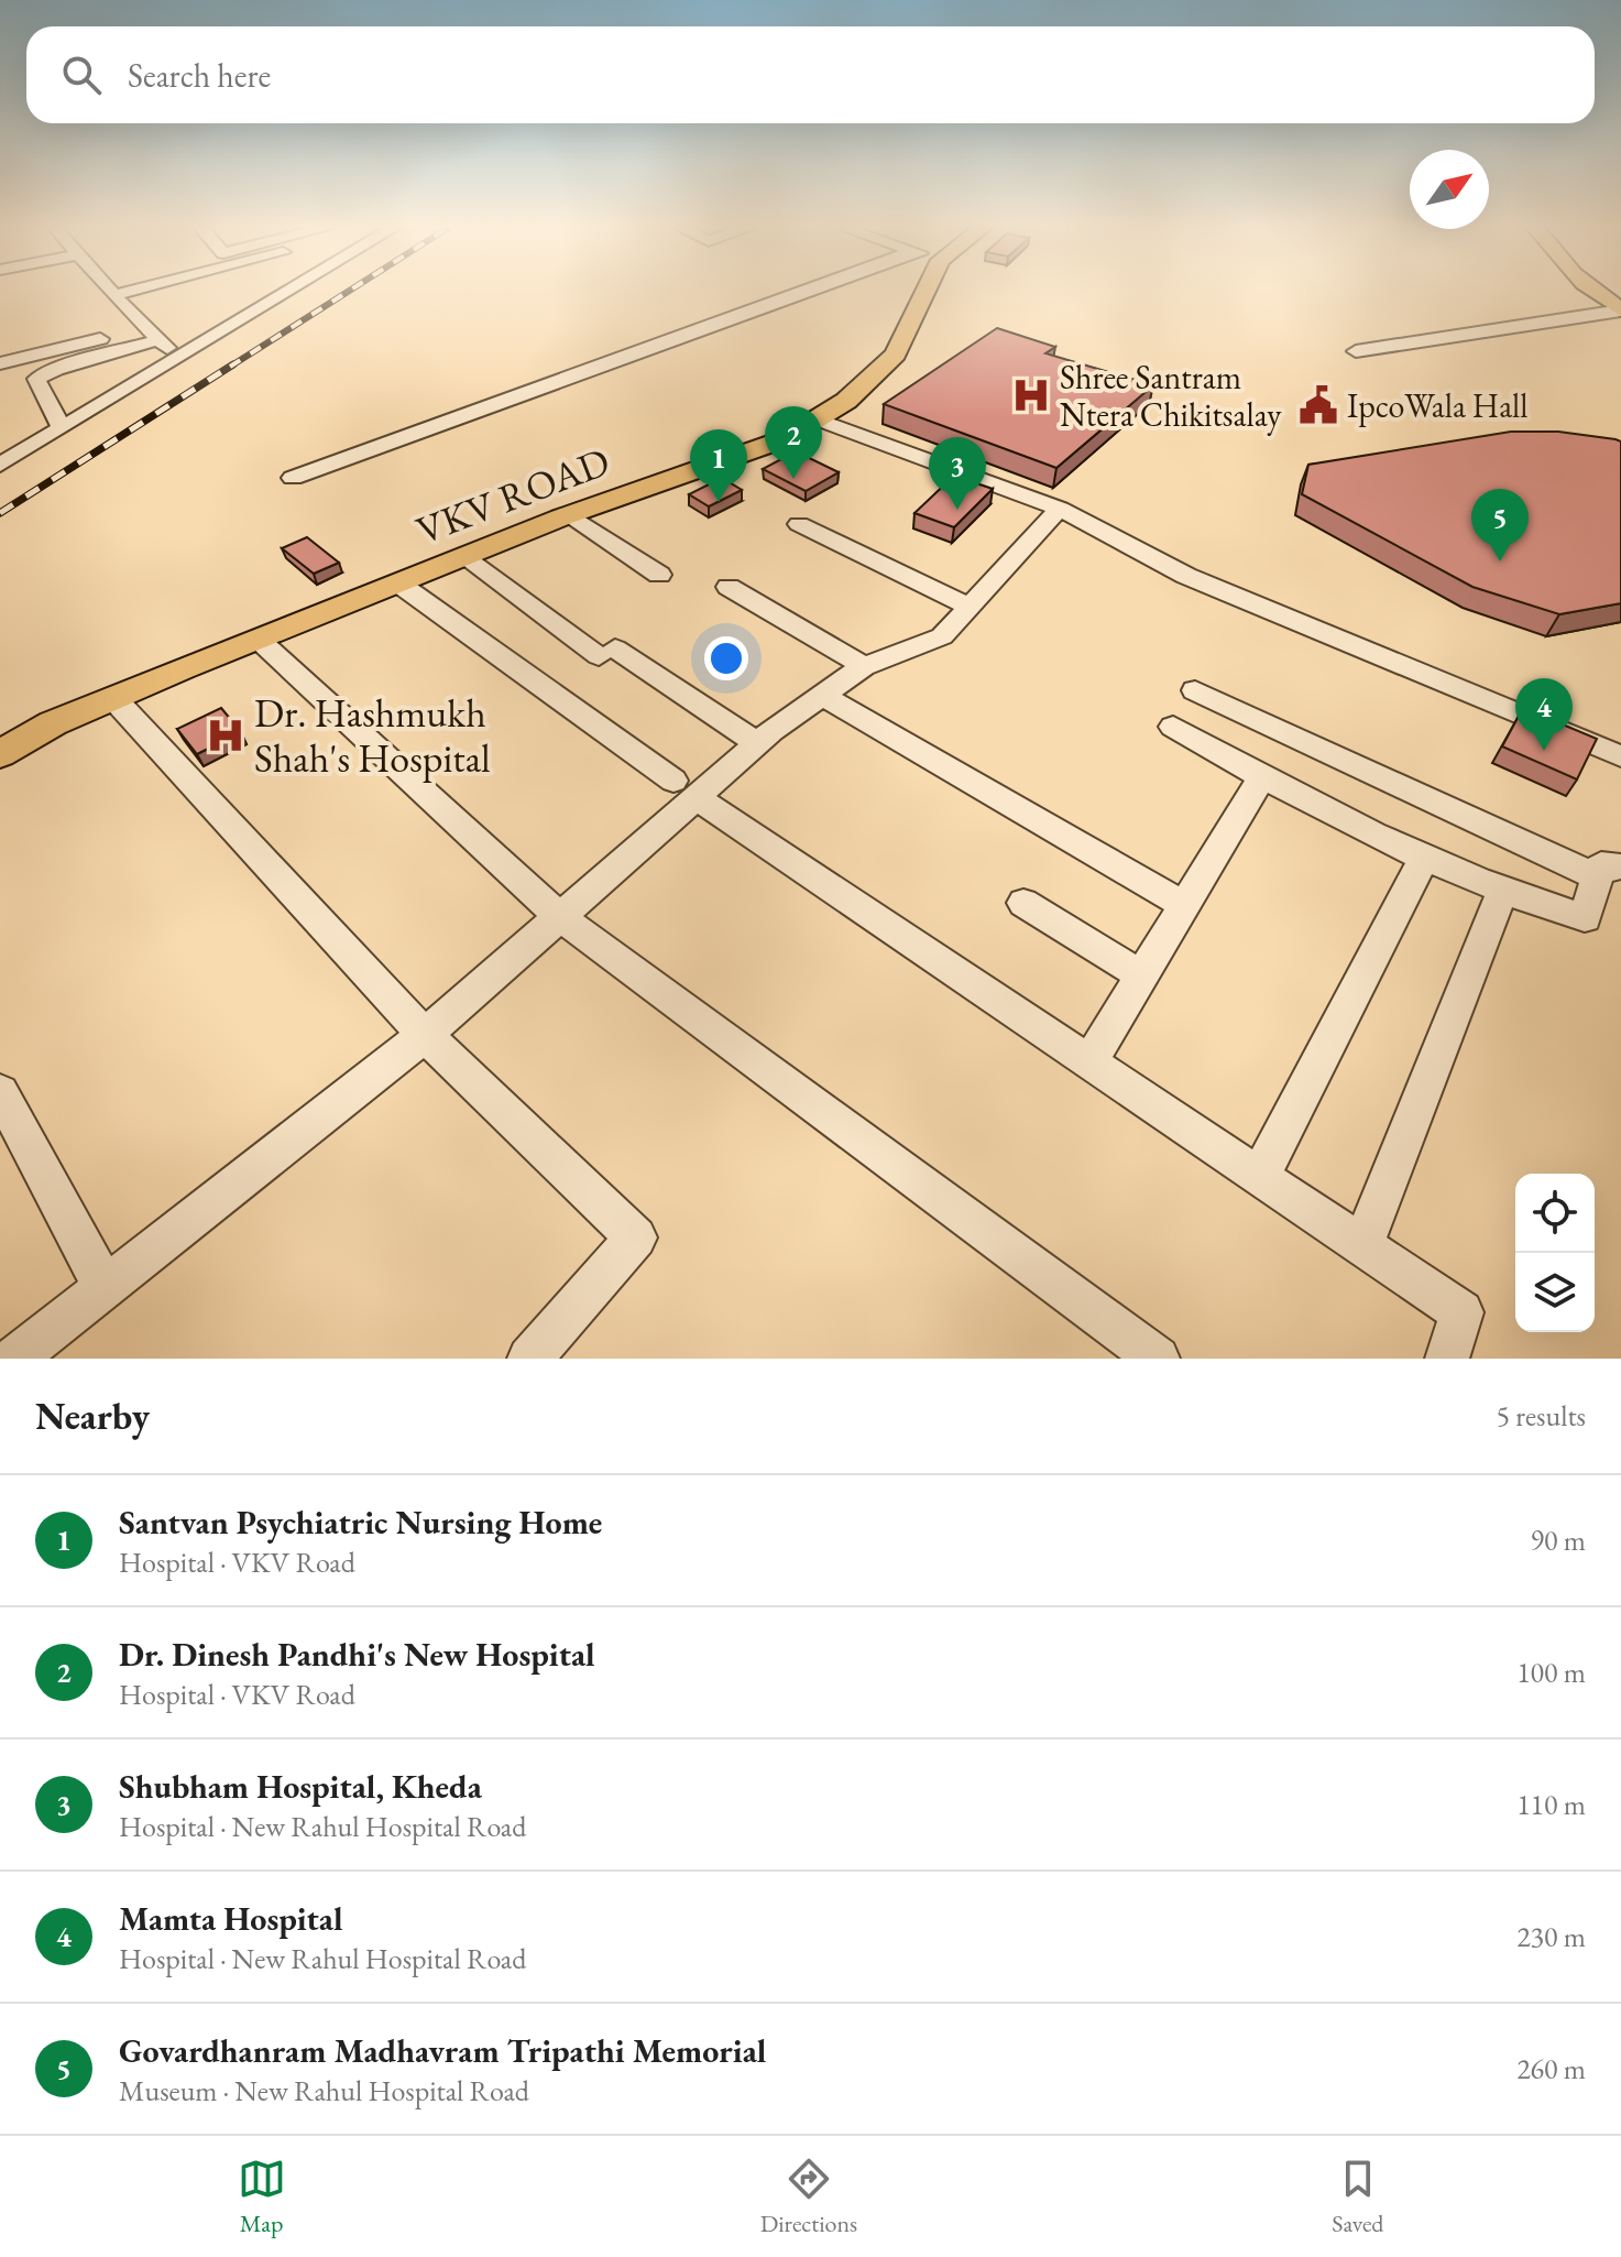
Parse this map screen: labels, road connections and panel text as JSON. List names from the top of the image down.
{
  "streets": {
    "main road": ["VKV ROAD"]
  },
  "places": {
    "hospital": ["Shree Santram Ntera Chikitsalay", "Dr. Hashmukh Shah's Hospital"],
    "public building": ["IpcoWala Hall"]
  },
  "north": "top right",
  "page": {
    "search": "Search here",
    "pins": [
      "2",
      "1",
      "3",
      "5",
      "4"
    ],
    "heading": ["Nearby", "5 results"],
    "list": [
      {
        "mark": "1",
        "name": "Santvan Psychiatric Nursing Home",
        "note": "Hospital · VKV Road",
        "value": "90 m"
      },
      {
        "mark": "2",
        "name": "Dr. Dinesh Pandhi's New Hospital",
        "note": "Hospital · VKV Road",
        "value": "100 m"
      },
      {
        "mark": "3",
        "name": "Shubham Hospital, Kheda",
        "note": "Hospital · New Rahul Hospital Road",
        "value": "110 m"
      },
      {
        "mark": "4",
        "name": "Mamta Hospital",
        "note": "Hospital · New Rahul Hospital Road",
        "value": "230 m"
      },
      {
        "mark": "5",
        "name": "Govardhanram Madhavram Tripathi Memorial",
        "note": "Museum · New Rahul Hospital Road",
        "value": "260 m"
      }
    ],
    "nav": ["Map", "Directions", "Saved"]
  }
}
